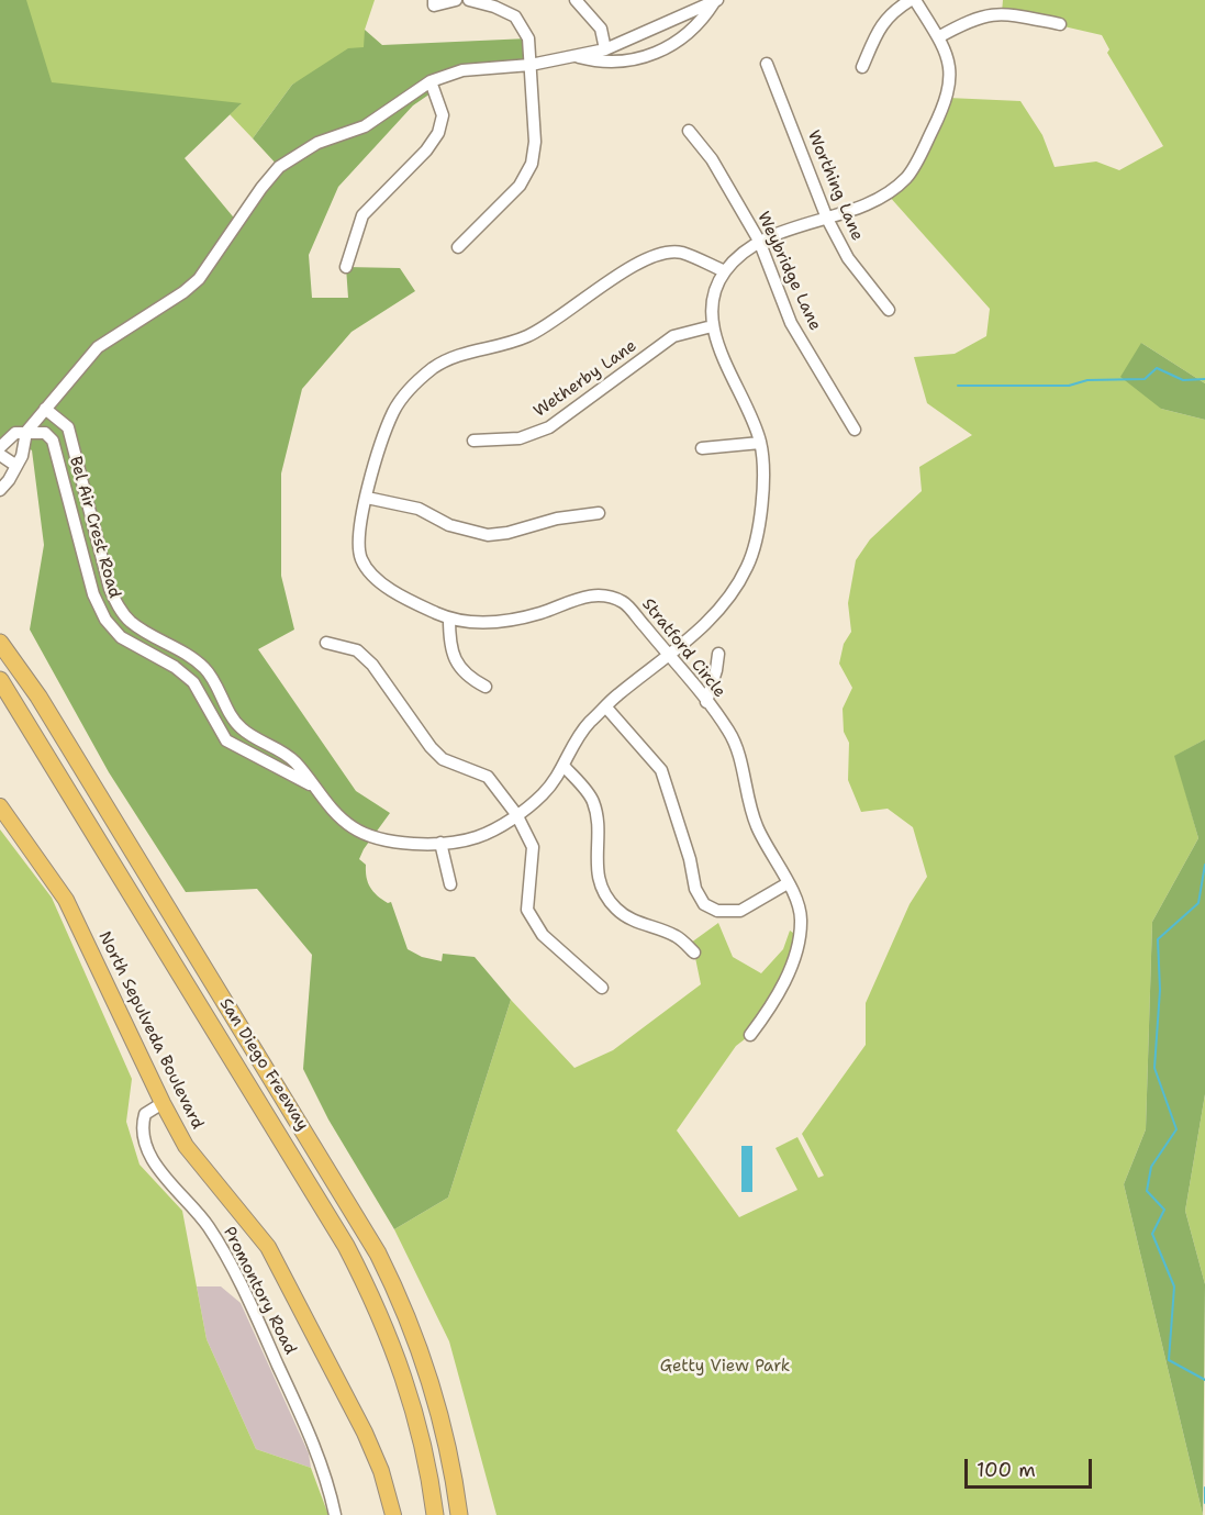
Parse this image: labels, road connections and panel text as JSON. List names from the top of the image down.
{
  "streets": {
    "highway": ["San Diego Freeway"],
    "main road": ["North Sepulveda Boulevard"],
    "street": [
      "Worthing Lane",
      "Weybridge Lane",
      "Wetherby Lane",
      "Bel Air Crest Road",
      "Stratford Circle",
      "Promontory Road"
    ]
  },
  "crossings": [
    ["Worthing Lane", "Bel Air Crest Road"],
    ["Weybridge Lane", "Bel Air Crest Road"],
    ["Wetherby Lane", "Bel Air Crest Road"],
    ["Bel Air Crest Road", "Stratford Circle"],
    ["North Sepulveda Boulevard", "Promontory Road"]
  ],
  "parks": ["Getty View Park"],
  "scale_bar": "100 m"
}
